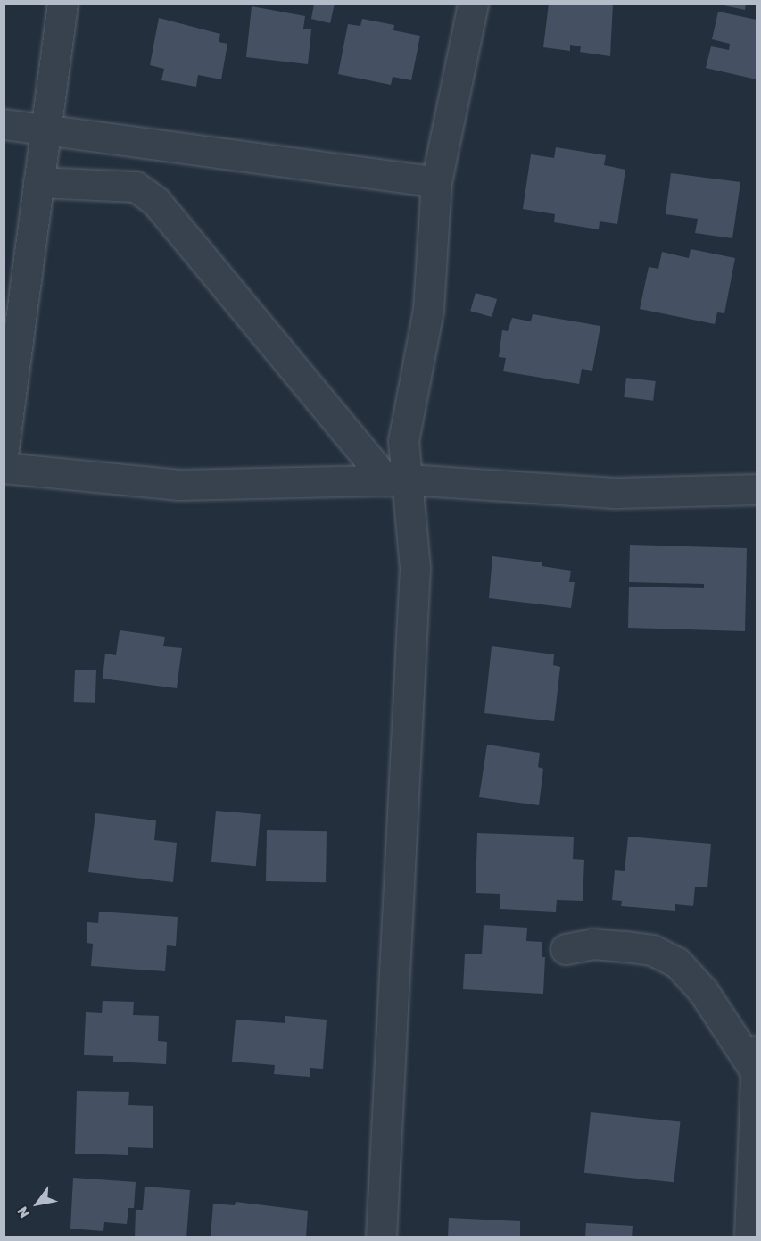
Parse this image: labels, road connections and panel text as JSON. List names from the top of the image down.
{
  "north": "bottom left"
}
